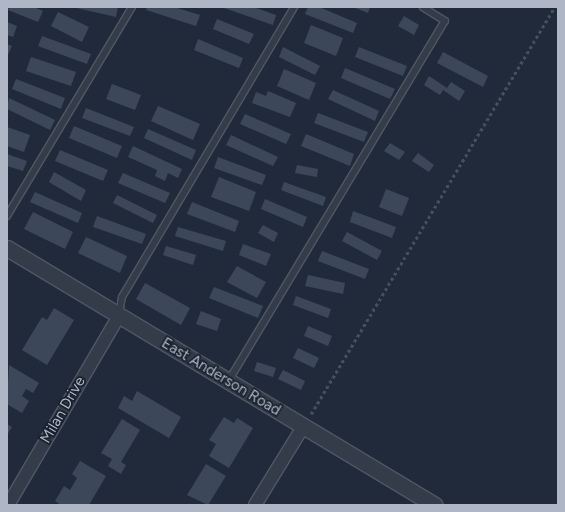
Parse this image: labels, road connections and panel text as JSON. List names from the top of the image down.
{
  "streets": {
    "street": ["East Anderson Road", "Milan Drive"]
  },
  "crossings": [
    ["East Anderson Road", "Milan Drive"]
  ]
}
